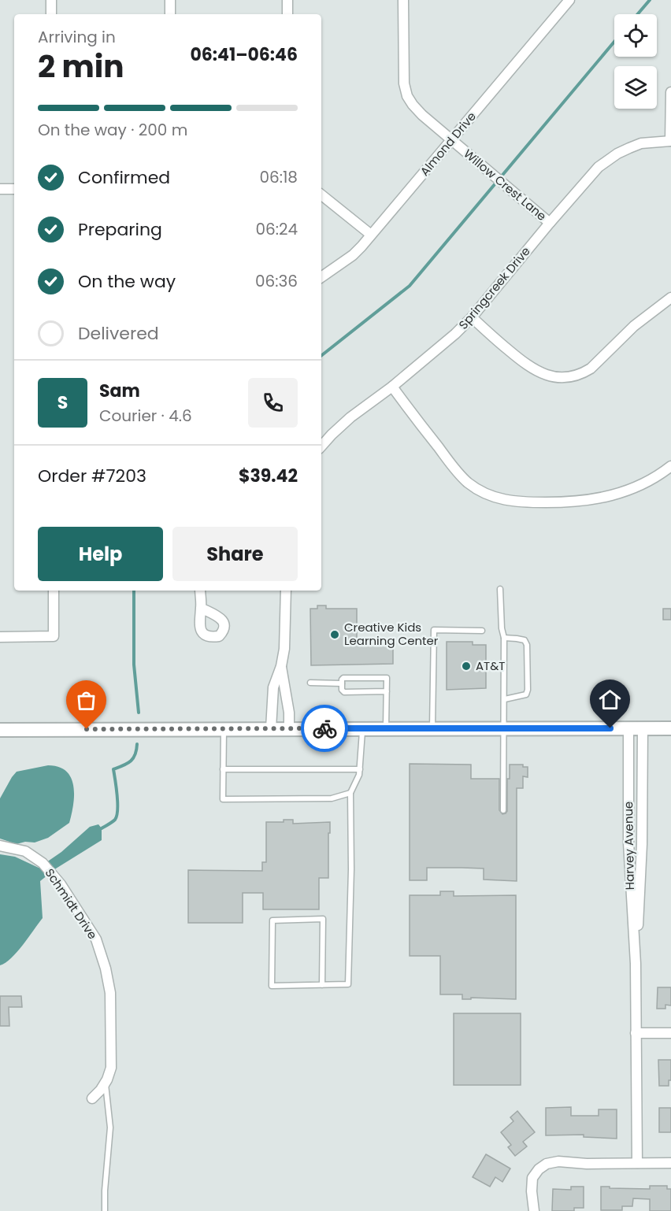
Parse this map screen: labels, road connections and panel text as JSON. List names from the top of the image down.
{
  "streets": {
    "street": [
      "Almond Drive",
      "Willow Crest Lane",
      "Springcreek Drive",
      "Harvey Avenue",
      "Schmidt Drive"
    ]
  },
  "crossings": [
    ["Almond Drive", "Willow Crest Lane"],
    ["Willow Crest Lane", "Springcreek Drive"]
  ],
  "places": ["Creative Kids Learning Center", "AT&T"],
  "page": {
    "heading": ["2 min", "Arriving in", "06:41–06:46"],
    "panel": [
      "Sam",
      "Courier · 4.6",
      "Order #7203",
      "$39.42"
    ],
    "bar": "On the way · 200 m",
    "list": [
      ["Confirmed", "06:18"],
      ["Preparing", "06:24"],
      ["On the way", "06:36"],
      "Delivered"
    ],
    "round": "S",
    "buttons": ["Help", "Share"]
  }
}
